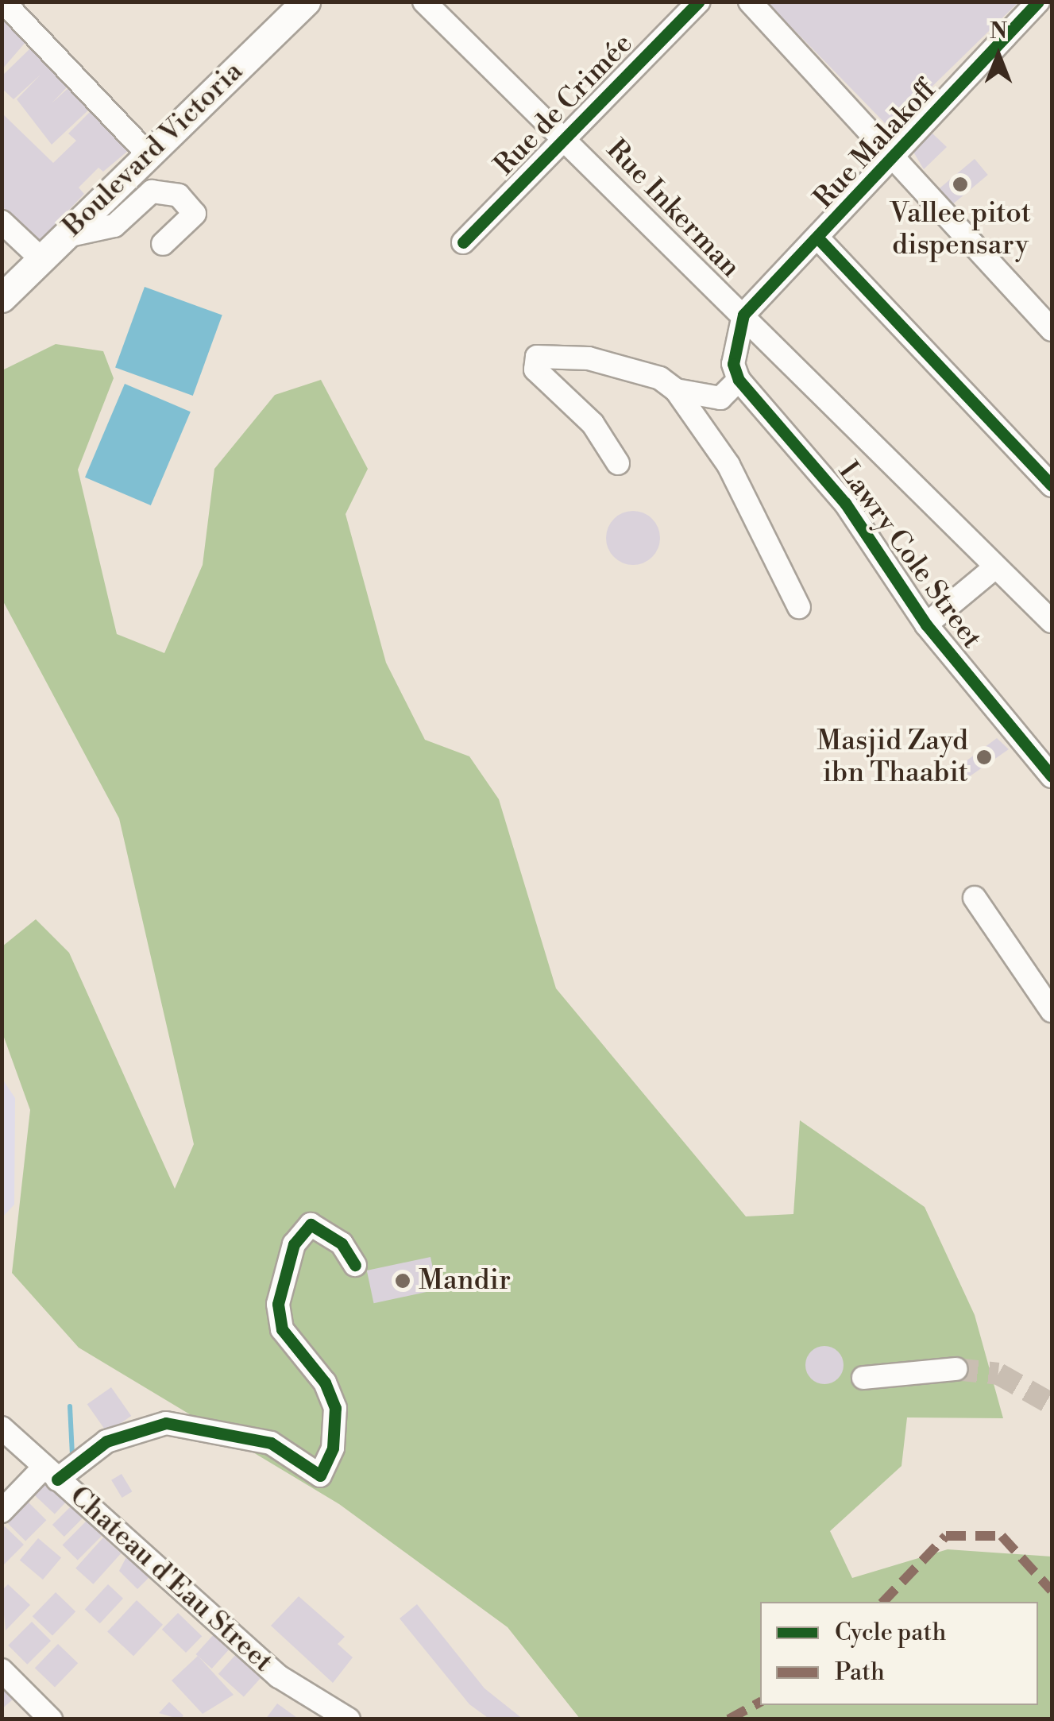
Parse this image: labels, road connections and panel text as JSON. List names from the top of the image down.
{
  "streets": {
    "main road": ["Boulevard Victoria"],
    "street": [
      "Rue de Crimée",
      "Rue Malakoff",
      "Rue Inkerman",
      "Lawry Cole Street",
      "Chateau d'Eau Street"
    ]
  },
  "crossings": [
    ["Rue de Crimée", "Rue Inkerman"],
    ["Rue Malakoff", "Rue Inkerman"]
  ],
  "places": ["Vallee pitot dispensary", "Masjid Zayd ibn Thaabit", "Mandir"],
  "legend": ["Cycle path", "Path"],
  "north": "top"
}
